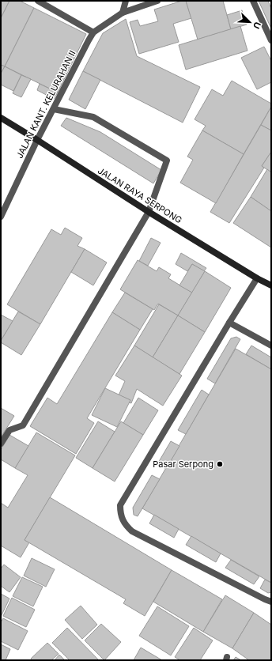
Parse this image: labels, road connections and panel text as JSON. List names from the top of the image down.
{
  "streets": {
    "main road": ["JALAN RAYA SERPONG"],
    "street": ["JALAN KANT. KELURAHAN II"]
  },
  "crossings": [
    ["JALAN KANT. KELURAHAN II", "JALAN RAYA SERPONG"]
  ],
  "places": ["Pasar Serpong"],
  "north": "bottom right"
}
